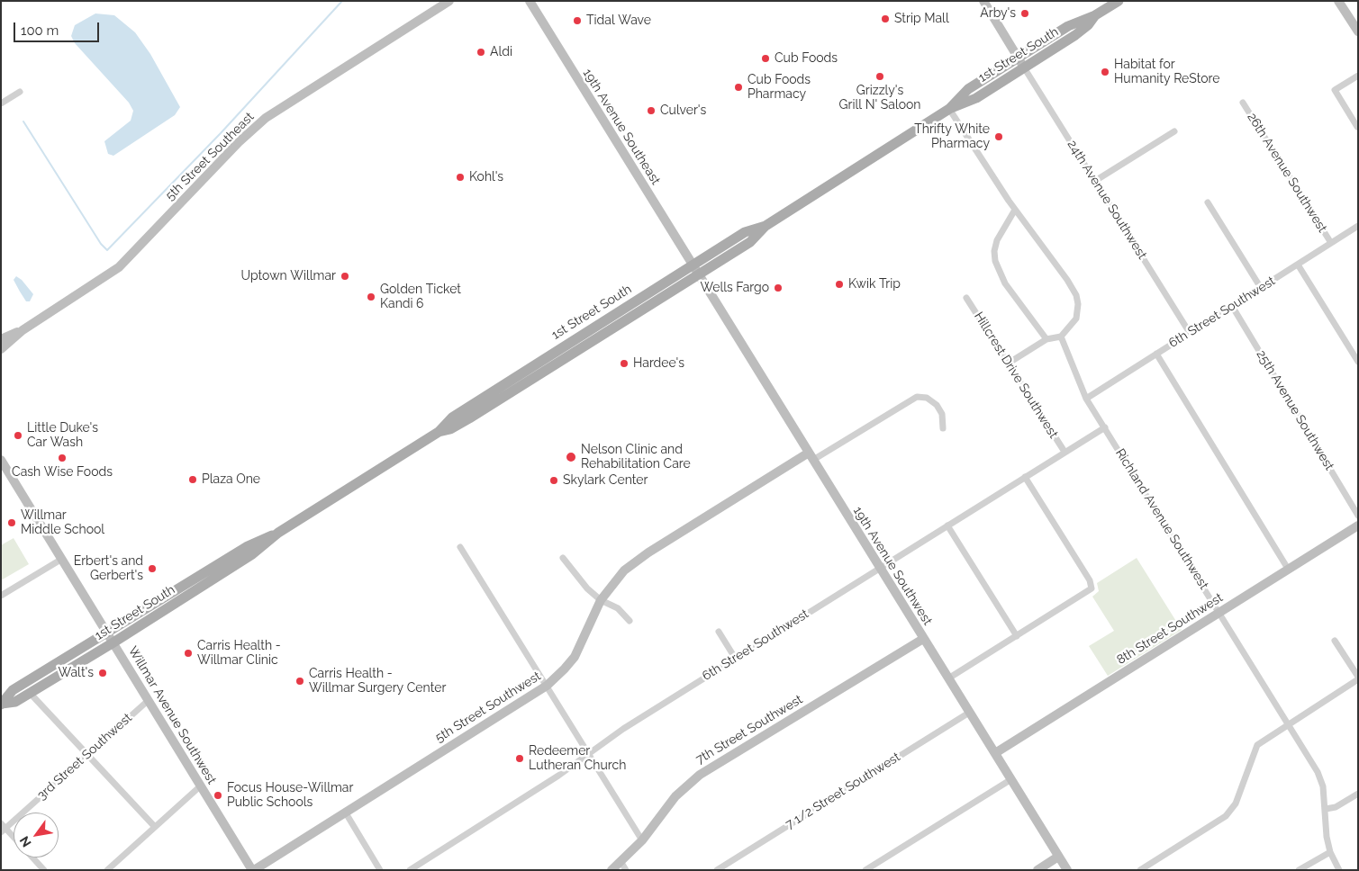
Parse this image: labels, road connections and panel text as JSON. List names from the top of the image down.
{
  "streets": {
    "main road": ["1st Street South"],
    "street": [
      "19th Avenue Southeast",
      "5th Street Southeast",
      "26th Avenue Southwest",
      "24th Avenue Southwest",
      "6th Street Southwest",
      "Hillcrest Drive Southwest",
      "25th Avenue Southwest",
      "Richland Avenue Southwest",
      "19th Avenue Southwest",
      "8th Street Southwest",
      "5th Street Southwest",
      "Willmar Avenue Southwest",
      "7th Street Southwest",
      "3rd Street Southwest",
      "7 1/2 Street Southwest"
    ]
  },
  "crossings": [
    ["1st Street South", "19th Avenue Southeast"],
    ["1st Street South", "24th Avenue Southwest"],
    ["1st Street South", "19th Avenue Southwest"],
    ["1st Street South", "Willmar Avenue Southwest"],
    ["19th Avenue Southeast", "19th Avenue Southwest"],
    ["26th Avenue Southwest", "6th Street Southwest"],
    ["24th Avenue Southwest", "6th Street Southwest"],
    ["6th Street Southwest", "Hillcrest Drive Southwest"],
    ["6th Street Southwest", "25th Avenue Southwest"],
    ["6th Street Southwest", "Richland Avenue Southwest"],
    ["6th Street Southwest", "19th Avenue Southwest"],
    ["Richland Avenue Southwest", "8th Street Southwest"],
    ["19th Avenue Southwest", "8th Street Southwest"],
    ["19th Avenue Southwest", "5th Street Southwest"],
    ["19th Avenue Southwest", "7th Street Southwest"],
    ["19th Avenue Southwest", "7 1/2 Street Southwest"],
    ["5th Street Southwest", "Willmar Avenue Southwest"],
    ["Willmar Avenue Southwest", "3rd Street Southwest"]
  ],
  "places": [
    "Arby's",
    "Strip Mall",
    "Tidal Wave",
    "Aldi",
    "Cub Foods",
    "Habitat for Humanity ReStore",
    "Grizzly's Grill N' Saloon",
    "Cub Foods Pharmacy",
    "Culver's",
    "Thrifty White Pharmacy",
    "Kohl's",
    "Uptown Willmar",
    "Kwik Trip",
    "Wells Fargo",
    "Golden Ticket Kandi 6",
    "Hardee's",
    "Little Duke's Car Wash",
    "Nelson Clinic and Rehabilitation Care",
    "Cash Wise Foods",
    "Plaza One",
    "Skylark Center",
    "Willmar Middle School",
    "Erbert's and Gerbert's",
    "Carris Health - Willmar Clinic",
    "Walt's",
    "Carris Health - Willmar Surgery Center",
    "Redeemer Lutheran Church",
    "Focus House-Willmar Public Schools"
  ],
  "scale_bar": "100 m",
  "north": "bottom left"
}
